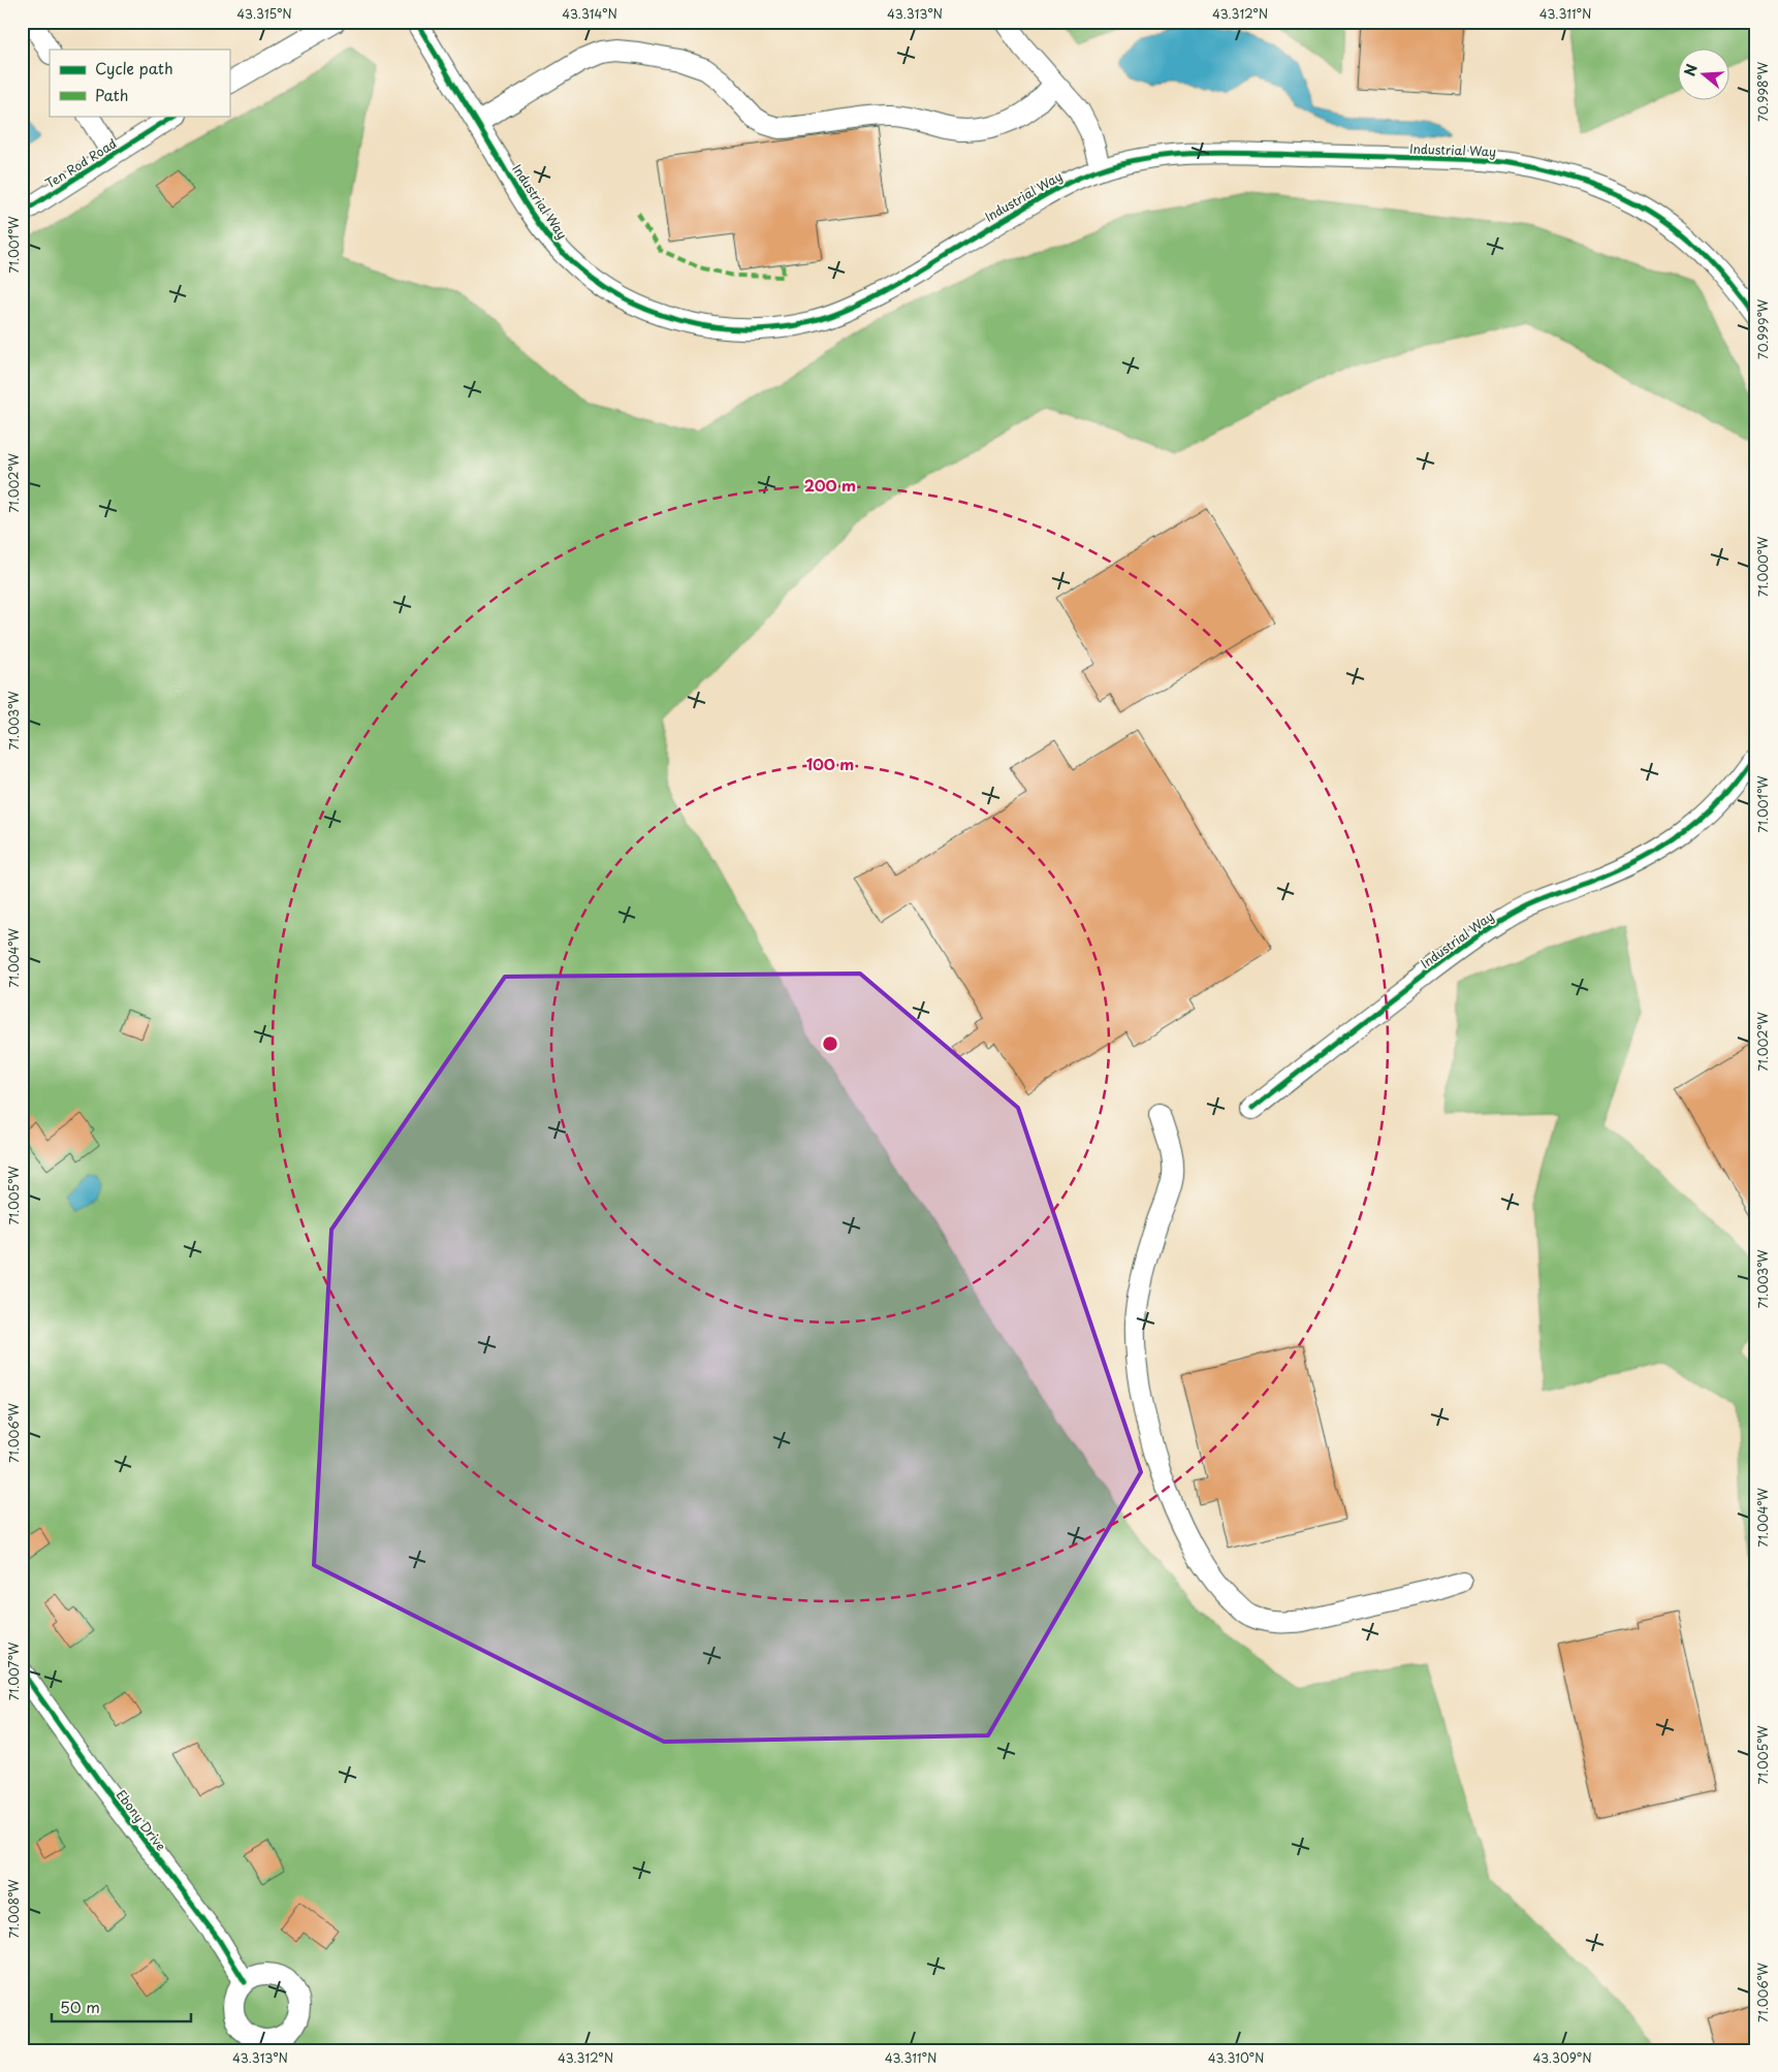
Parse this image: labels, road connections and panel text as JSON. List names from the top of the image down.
{
  "streets": {
    "street": ["Industrial Way", "Ten Rod Road", "Ebony Drive"]
  },
  "legend": ["Cycle path", "Path"],
  "scale_bar": "50 m",
  "north": "left",
  "coordinates": [
    "43.315°N",
    "43.314°N",
    "43.313°N",
    "43.312°N",
    "43.311°N",
    "70.998°W",
    "71.001°W",
    "70.999°W",
    "71.002°W",
    "71.000°W",
    "71.003°W",
    "71.004°W",
    "71.005°W",
    "71.006°W",
    "71.007°W",
    "71.008°W",
    "43.310°N",
    "43.309°N"
  ],
  "rings": ["200 m", "100 m"]
}
